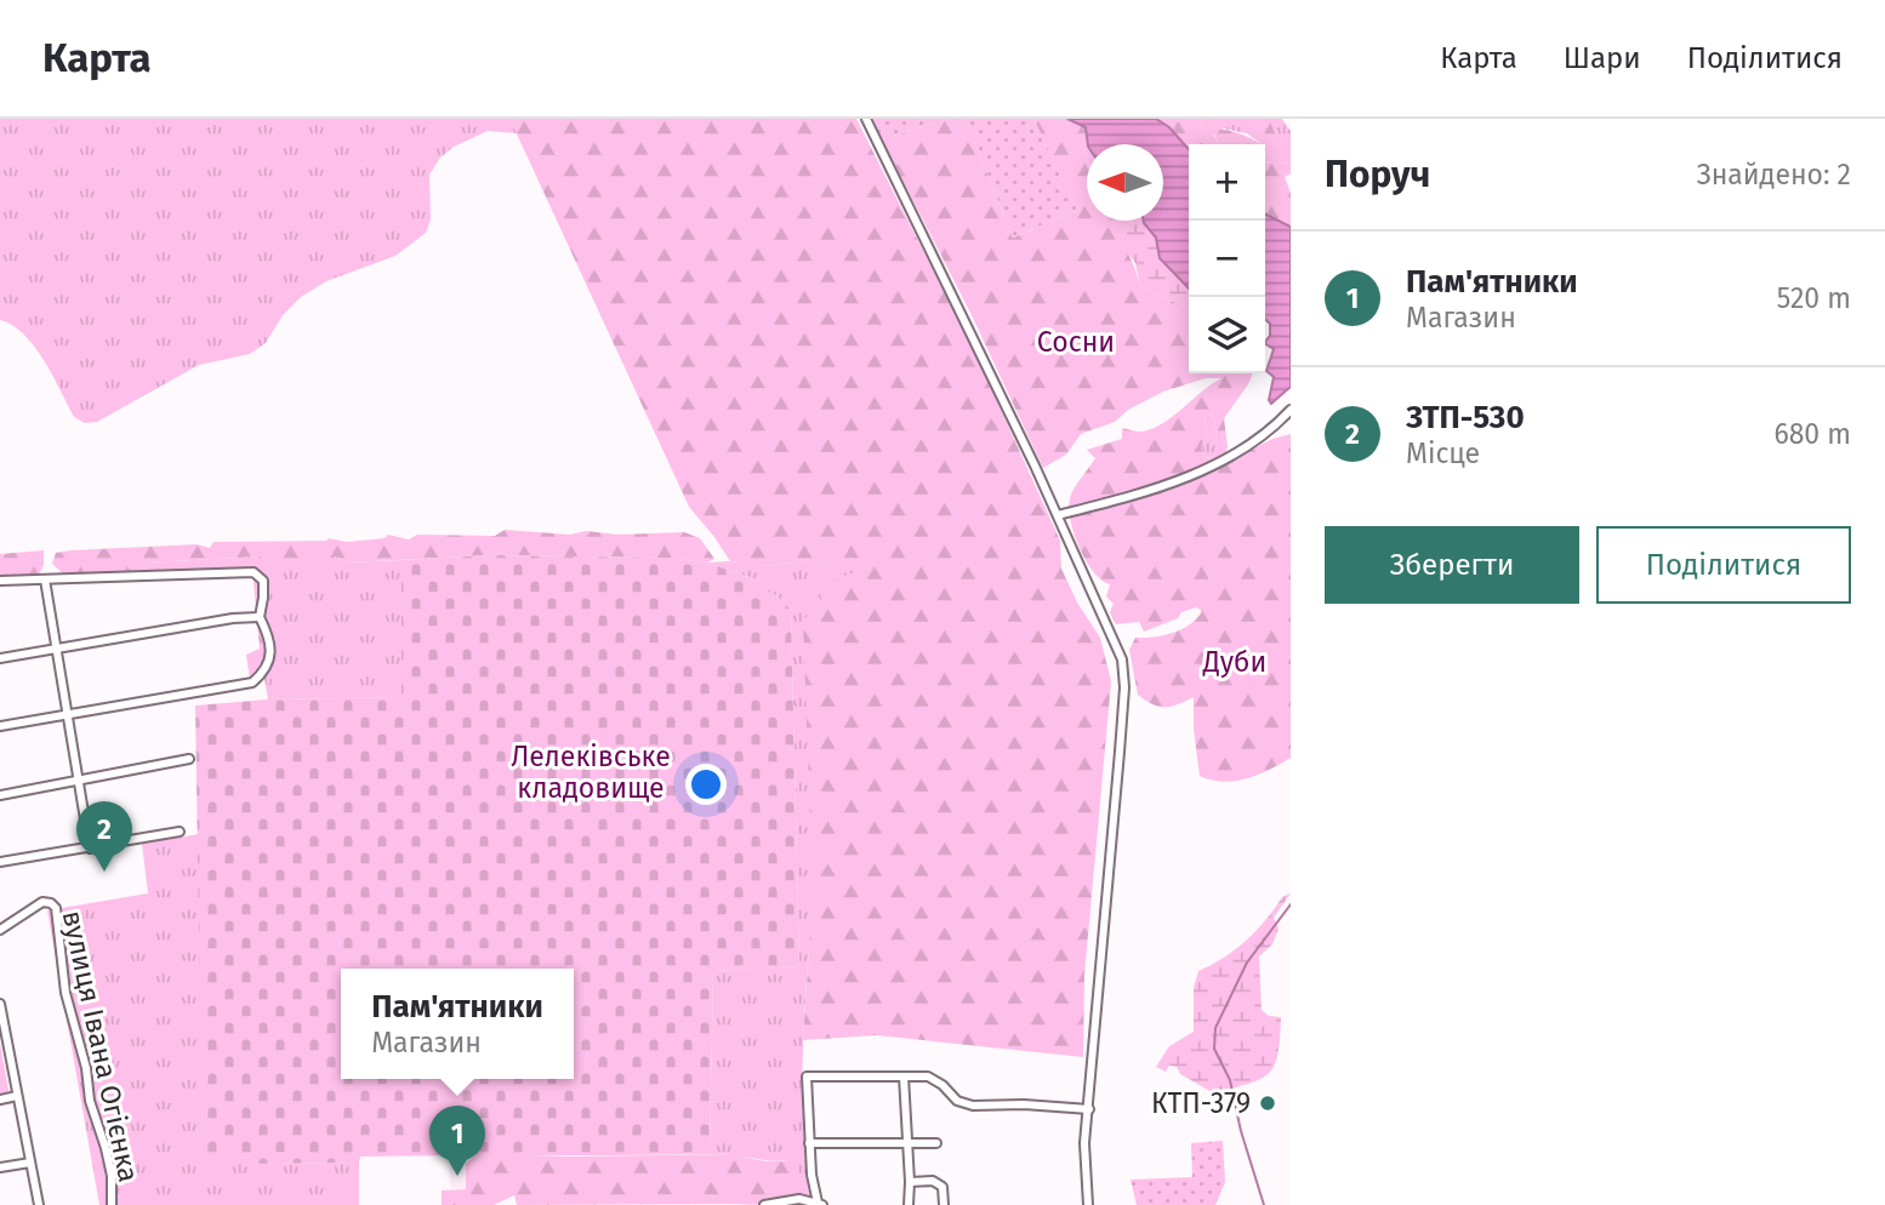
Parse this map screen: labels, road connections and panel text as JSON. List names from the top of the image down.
{
  "streets": {
    "street": ["вулиця Івана Огієнка"]
  },
  "parks": ["Сосни", "Дуби", "Лелеківське кладовище"],
  "places": ["КТП-379"],
  "north": "left",
  "page": {
    "header": "Карта",
    "nav": ["Карта", "Шари", "Поділитися"],
    "heading": ["Поруч", "Знайдено: 2"],
    "map_buttons": ["+", "−"],
    "list": [
      {
        "mark": "1",
        "name": "Пам'ятники",
        "note": "Магазин",
        "value": "520 m"
      },
      {
        "mark": "2",
        "name": "ЗТП-530",
        "note": "Місце",
        "value": "680 m"
      }
    ],
    "buttons": ["Зберегти", "Поділитися"],
    "pins": ["2", "1"],
    "popup": ["Пам'ятники", "Магазин"]
  }
}
